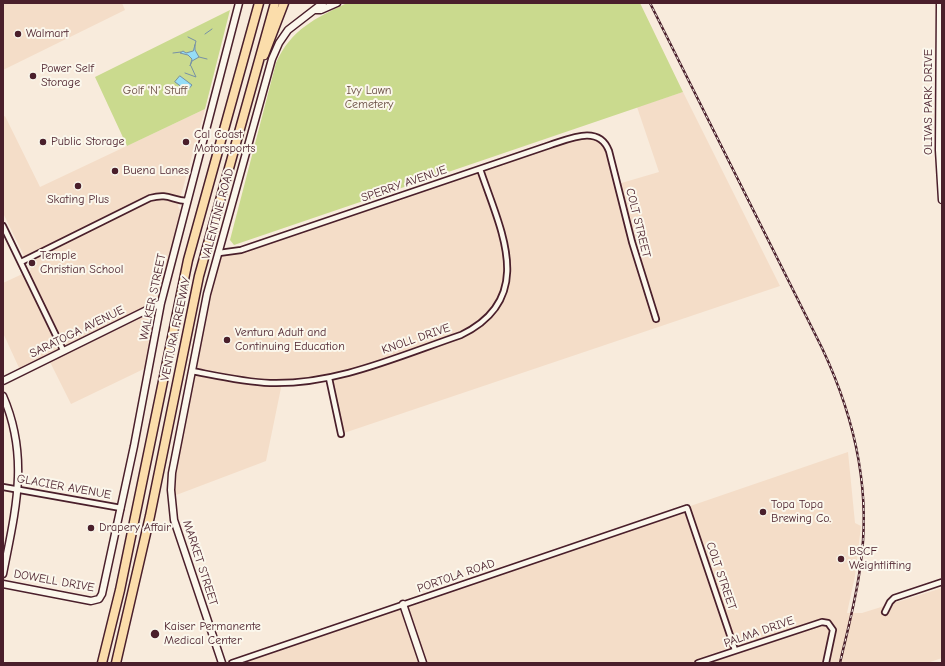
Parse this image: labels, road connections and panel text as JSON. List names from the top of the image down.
{
  "streets": {
    "highway": ["VENTURA FREEWAY"],
    "street": [
      "OLIVAS PARK DRIVE",
      "SPERRY AVENUE",
      "VALENTINE ROAD",
      "COLT STREET",
      "WALKER STREET",
      "SARATOGA AVENUE",
      "KNOLL DRIVE",
      "GLACIER AVENUE",
      "MARKET STREET",
      "PORTOLA ROAD",
      "DOWELL DRIVE",
      "PALMA DRIVE"
    ]
  },
  "crossings": [
    ["SPERRY AVENUE", "VALENTINE ROAD"],
    ["SPERRY AVENUE", "COLT STREET"],
    ["SPERRY AVENUE", "KNOLL DRIVE"],
    ["VALENTINE ROAD", "KNOLL DRIVE"],
    ["VALENTINE ROAD", "MARKET STREET"],
    ["COLT STREET", "PORTOLA ROAD"],
    ["COLT STREET", "PALMA DRIVE"],
    ["WALKER STREET", "SARATOGA AVENUE"],
    ["WALKER STREET", "GLACIER AVENUE"],
    ["WALKER STREET", "DOWELL DRIVE"]
  ],
  "parks": ["Golf 'N' Stuff", "Ivy Lawn Cemetery"],
  "places": [
    "Walmart",
    "Power Self Storage",
    "Public Storage",
    "Cal Coast Motorsports",
    "Buena Lanes",
    "Skating Plus",
    "Temple Christian School",
    "Ventura Adult and Continuing Education",
    "Topa Topa Brewing Co.",
    "Drapery Affair",
    "BSCF Weightlifting",
    "Kaiser Permanente Medical Center"
  ]
}
